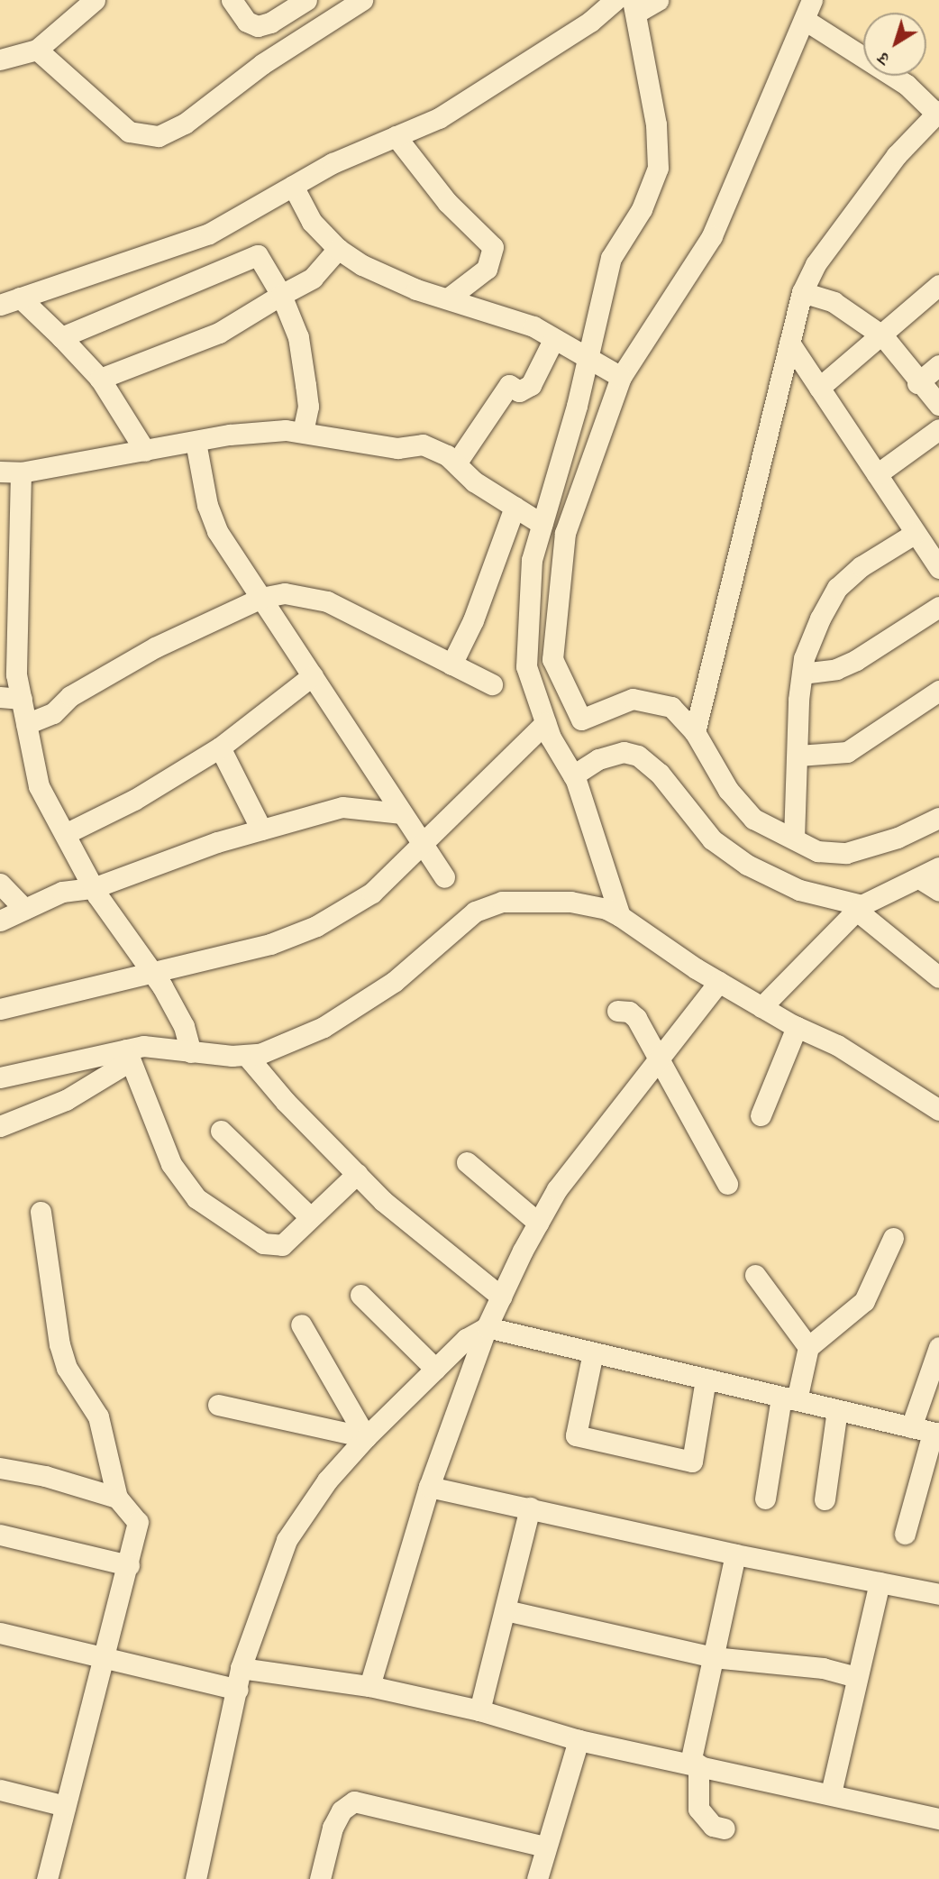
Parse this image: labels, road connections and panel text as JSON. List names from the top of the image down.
{
  "north": "bottom left"
}
